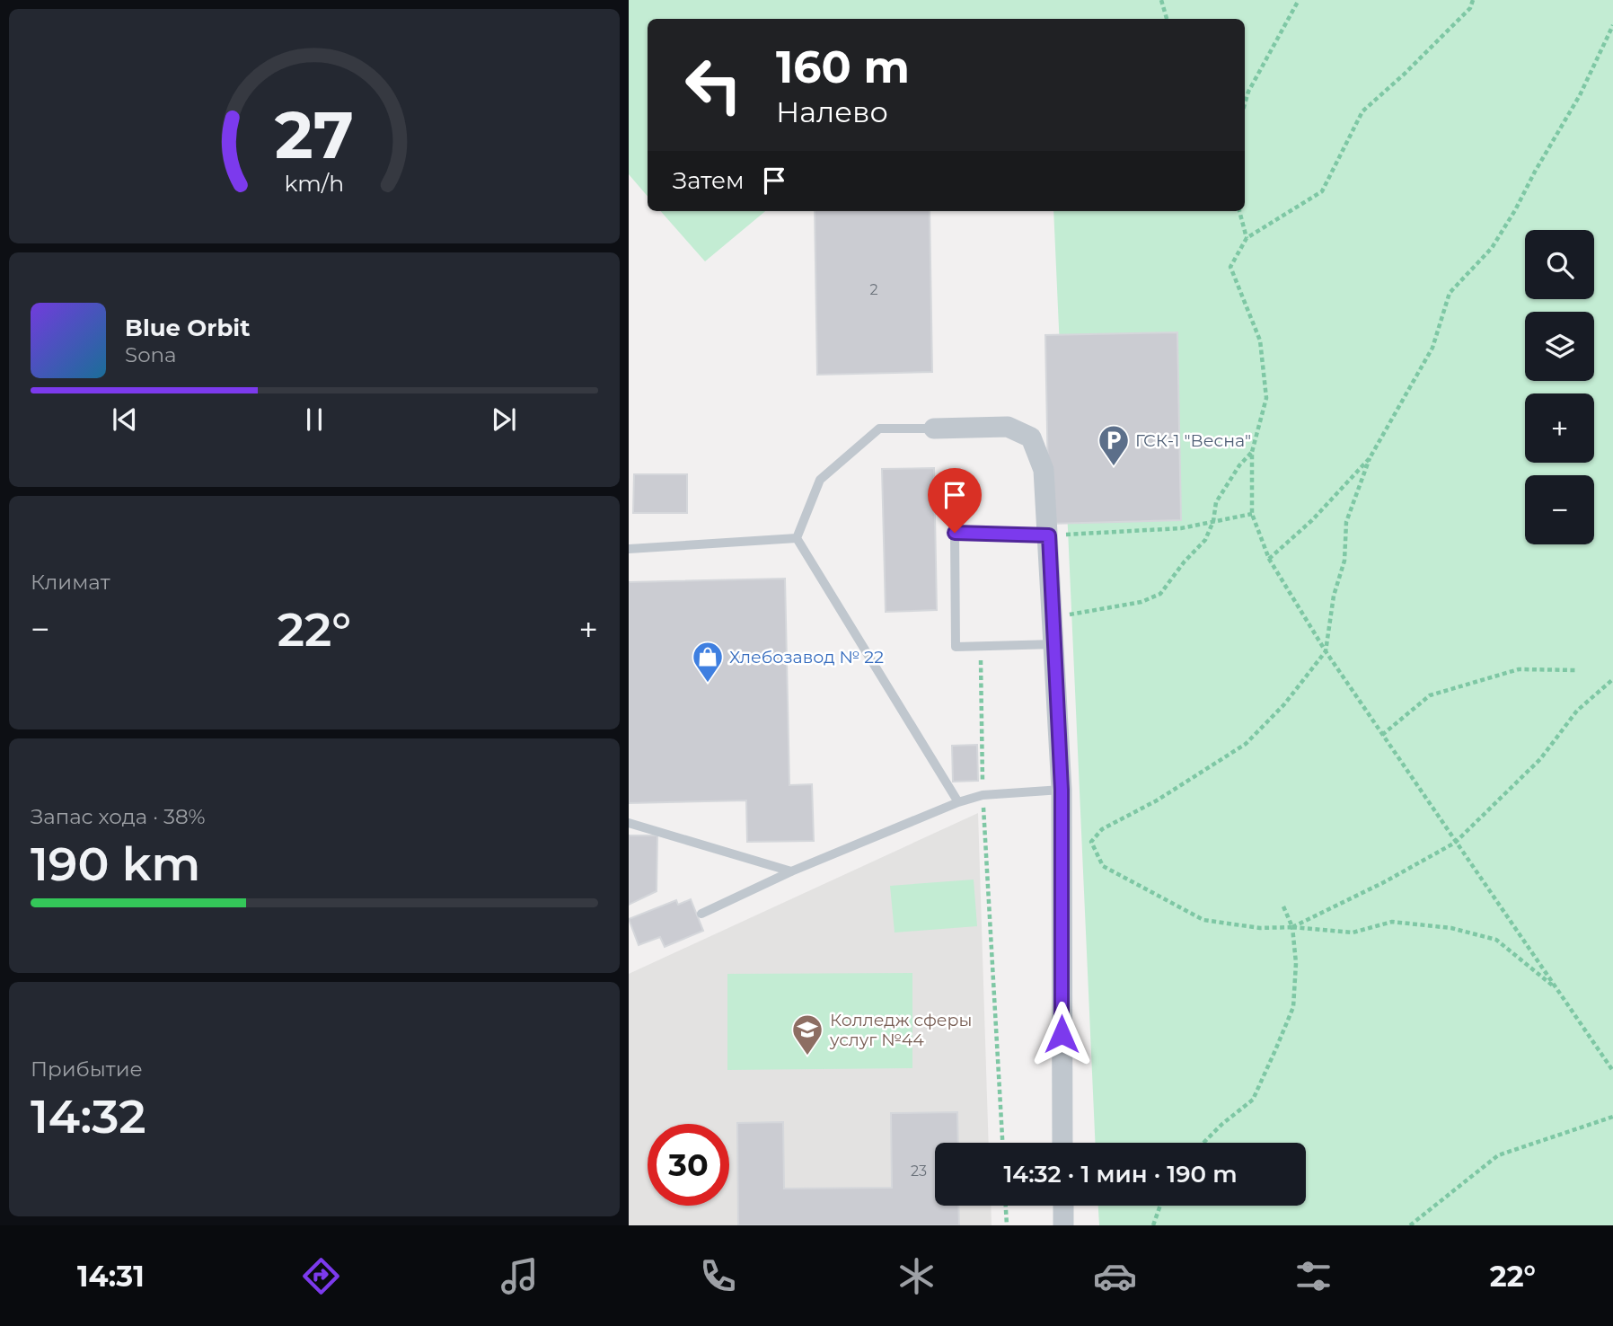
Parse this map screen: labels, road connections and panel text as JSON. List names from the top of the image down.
{
  "places": {
    "parking": ["ГСК-1 \"Весна\""],
    "shop": ["Хлебозавод № 22"],
    "school or university": ["Колледж сферы услуг №44"]
  },
  "house_numbers": ["2", "23"],
  "page": {
    "turn": ["160 m", "Налево"],
    "then": "Затем",
    "map_buttons": ["+", "−"],
    "song": ["Blue Orbit", "Sona"],
    "tile": [
      "Климат",
      ["Запас хода · 38%", "190 km"],
      ["Прибытие", "14:32"]
    ],
    "heat": ["−", "22°", "+"],
    "limit": "30",
    "trip": "14:32 · 1 мин · 190 m",
    "tabs": ["14:31", "22°"],
    "gauge": ["27", "km/h"]
  }
}
